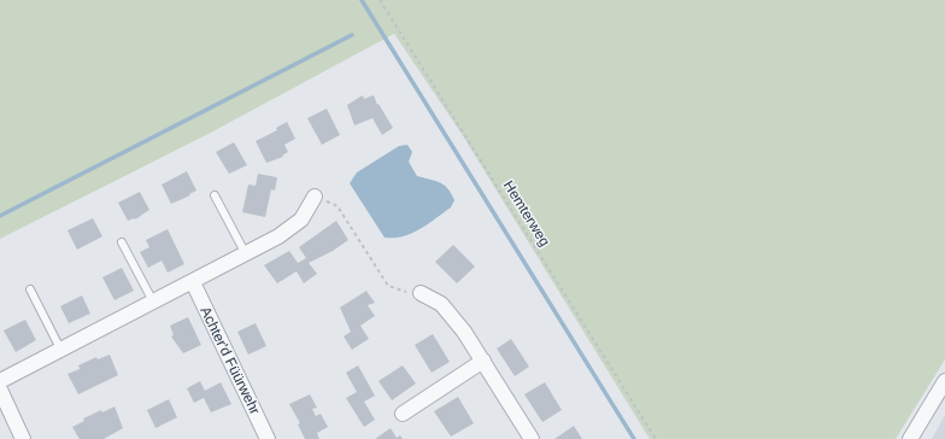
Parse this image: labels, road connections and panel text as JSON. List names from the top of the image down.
{
  "streets": {
    "street": ["Achter'd Füürwehr"],
    "path": ["Hemterweg"]
  }
}
